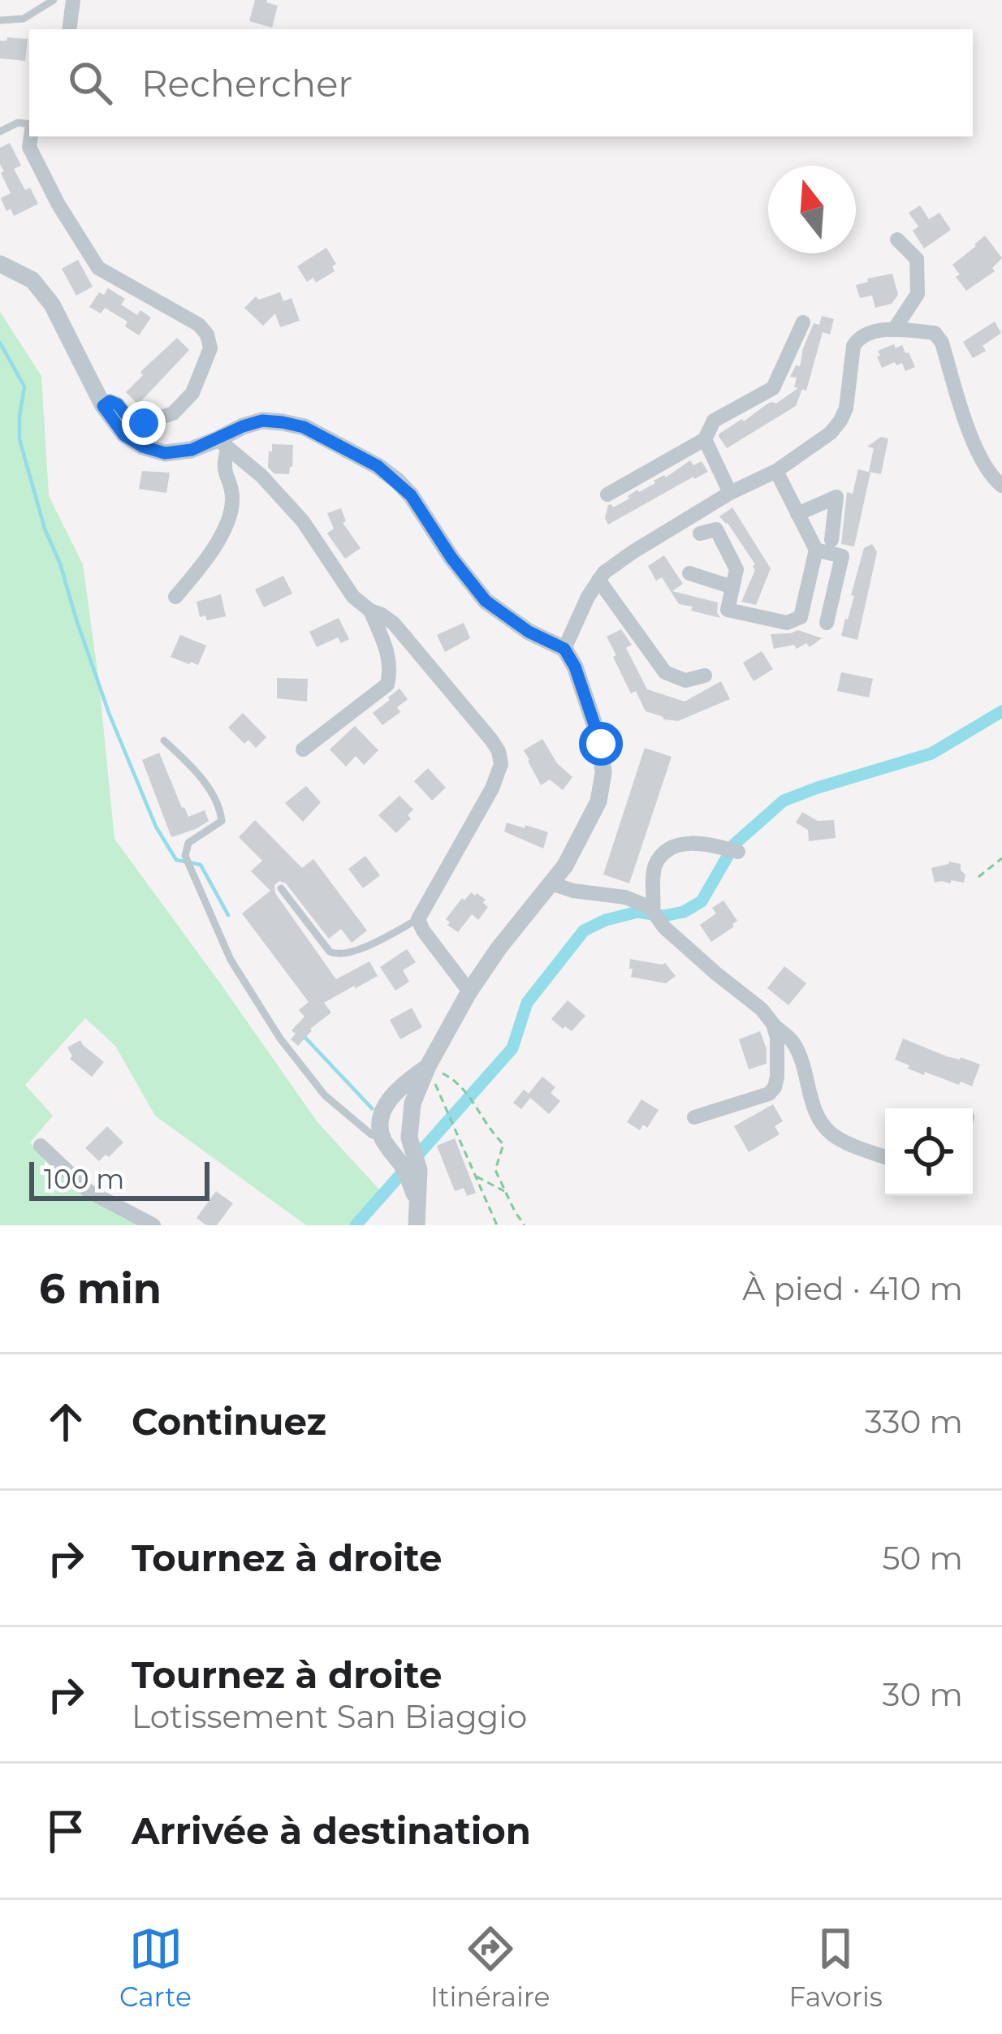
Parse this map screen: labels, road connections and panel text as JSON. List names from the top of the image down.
{
  "scale_bar": "100 m",
  "north": "top",
  "page": {
    "search": "Rechercher",
    "scale": "100 m",
    "heading": ["6 min", "À pied · 410 m"],
    "list": [
      ["Continuez", "330 m"],
      ["Tournez à droite", "50 m"],
      ["Tournez à droite", "Lotissement San Biaggio", "30 m"],
      "Arrivée à destination"
    ],
    "nav": ["Carte", "Itinéraire", "Favoris"]
  }
}
